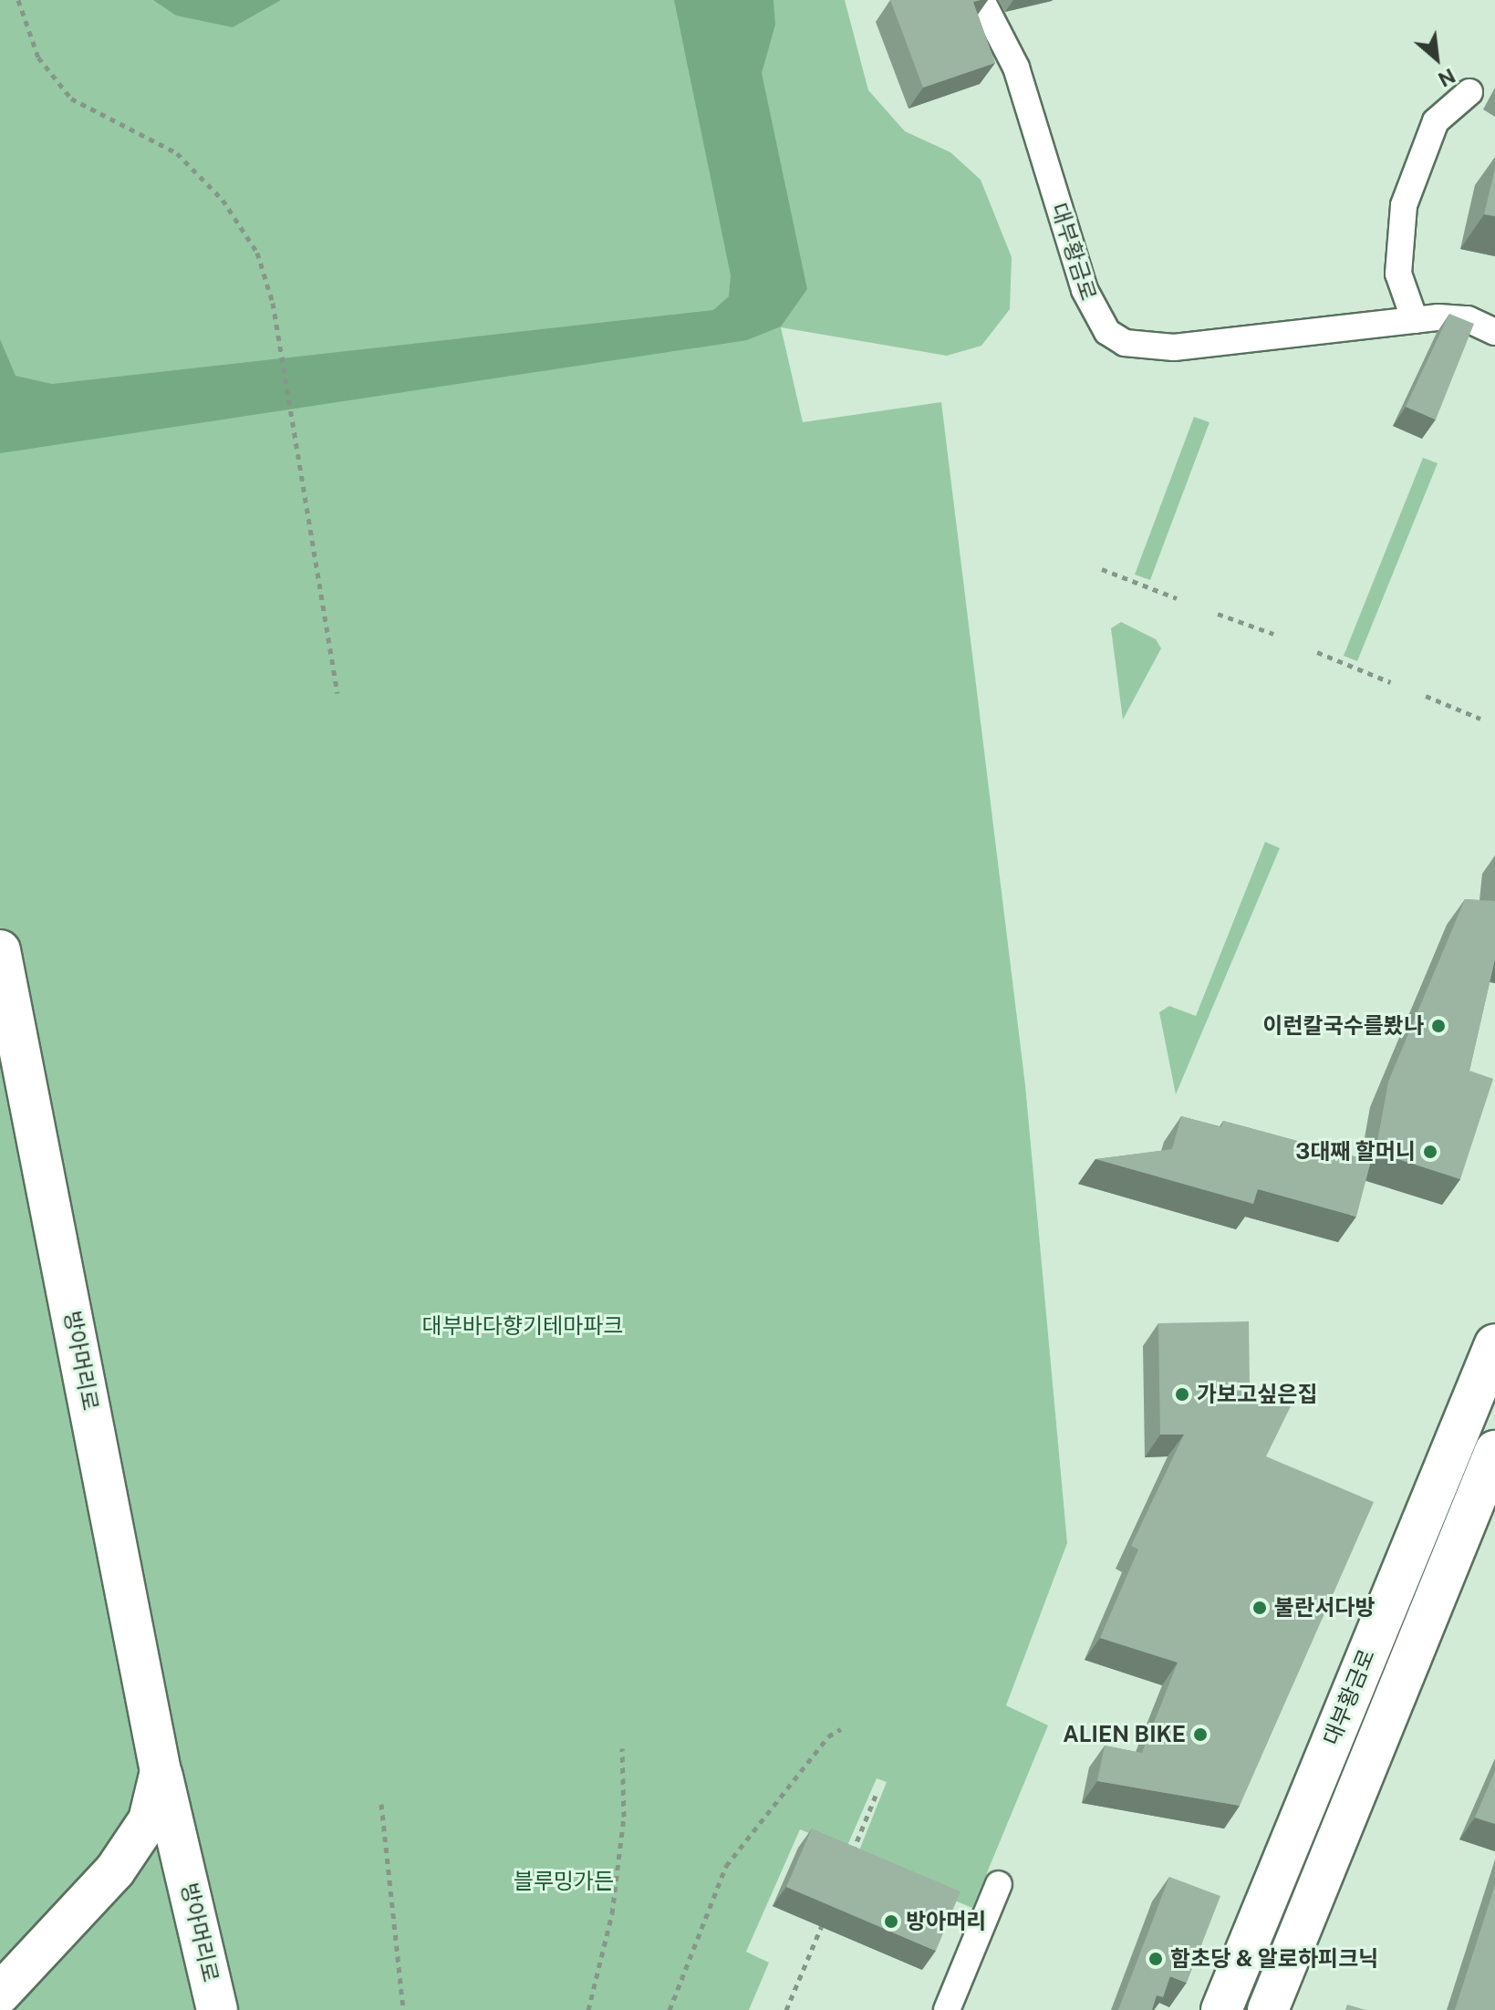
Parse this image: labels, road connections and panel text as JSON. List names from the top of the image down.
{
  "streets": {
    "street": ["대부황금로", "방아머리로"]
  },
  "parks": ["대부바다향기테마파크", "블루밍가든"],
  "places": [
    "이런칼국수를봤나",
    "3대째 할머니",
    "가보고싶은집",
    "불란서다방",
    "ALIEN BIKE",
    "방아머리",
    "함초당 & 알로하피크닉"
  ],
  "north": "bottom right"
}
